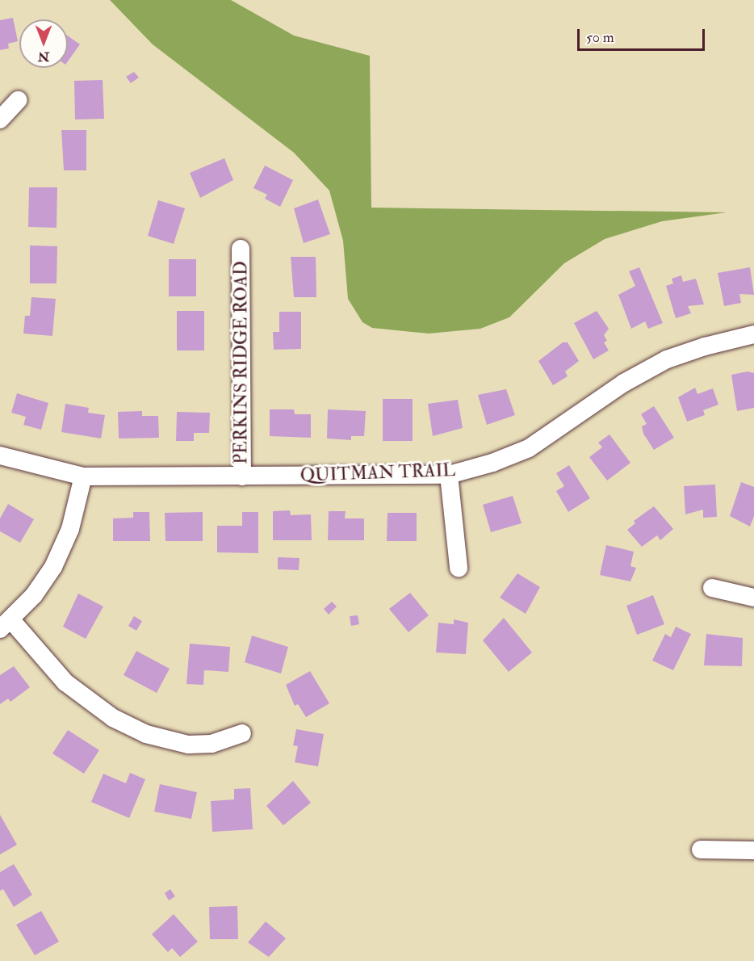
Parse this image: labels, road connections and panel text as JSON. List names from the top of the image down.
{
  "streets": {
    "street": ["PERKINS RIDGE ROAD", "QUITMAN TRAIL"]
  },
  "crossings": [
    ["PERKINS RIDGE ROAD", "QUITMAN TRAIL"]
  ],
  "scale_bar": "50 m",
  "north": "bottom"
}
